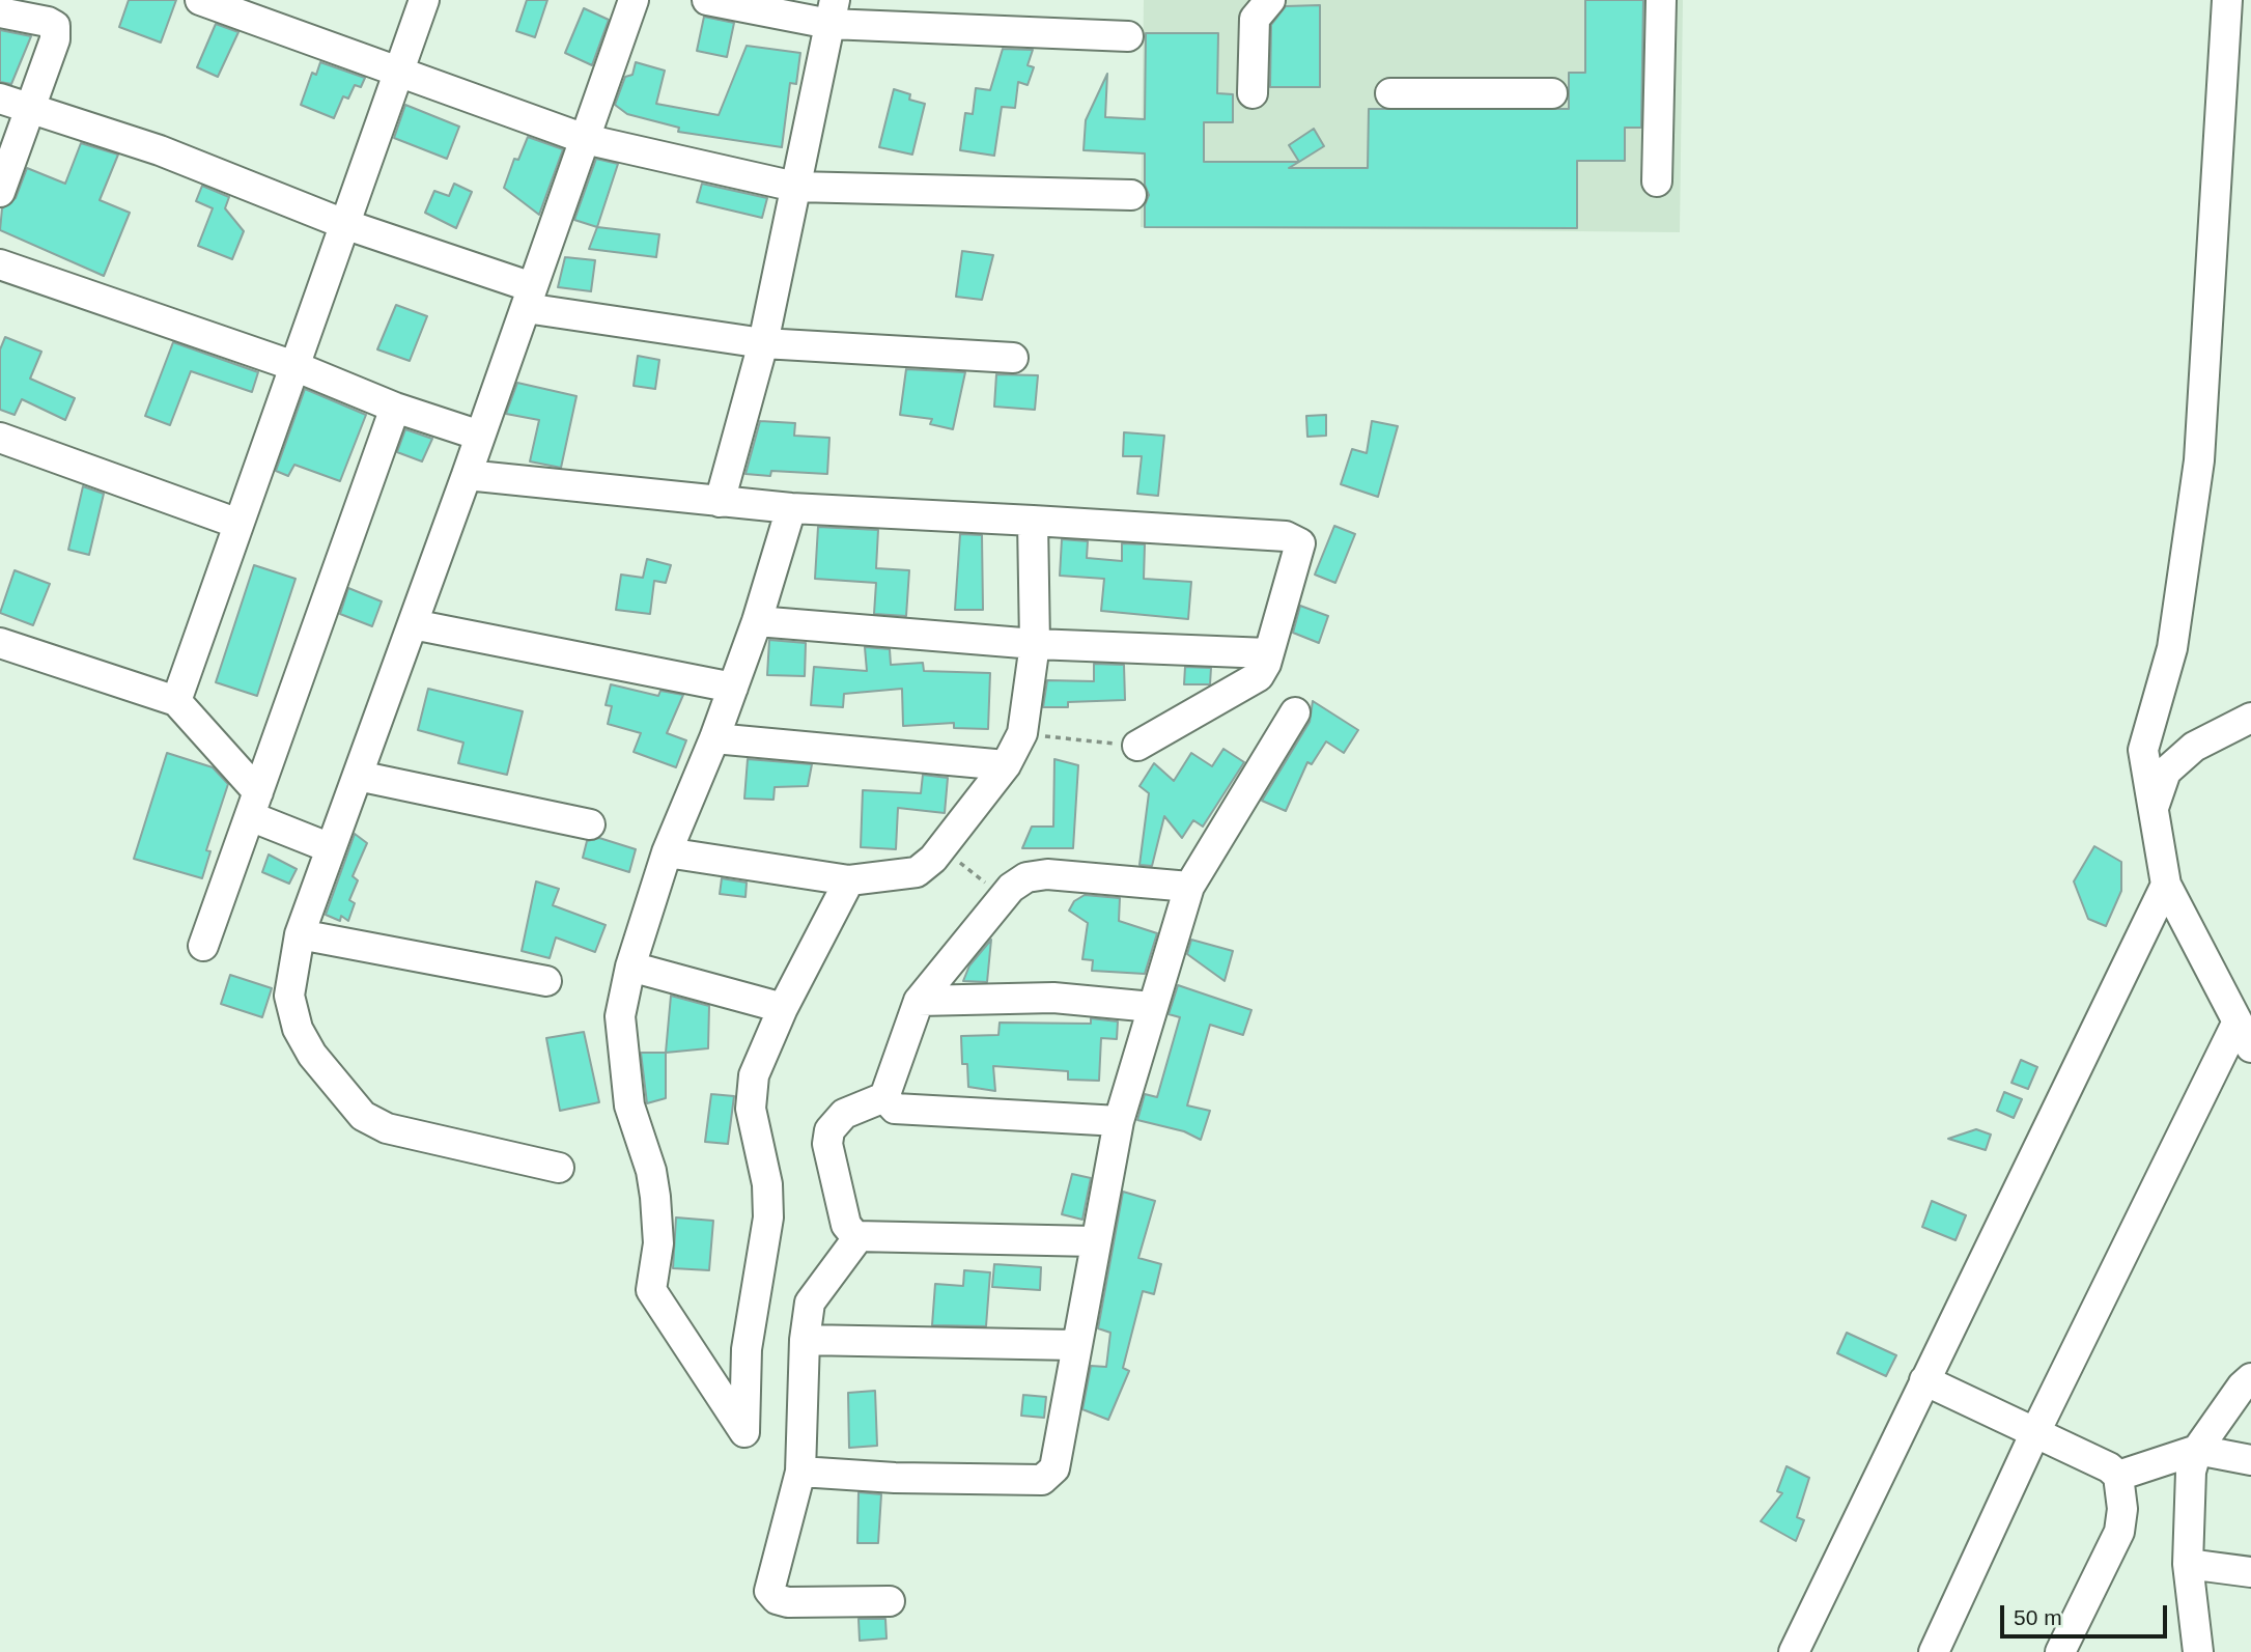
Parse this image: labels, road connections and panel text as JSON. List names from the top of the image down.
{
  "scale_bar": "50 m"
}
